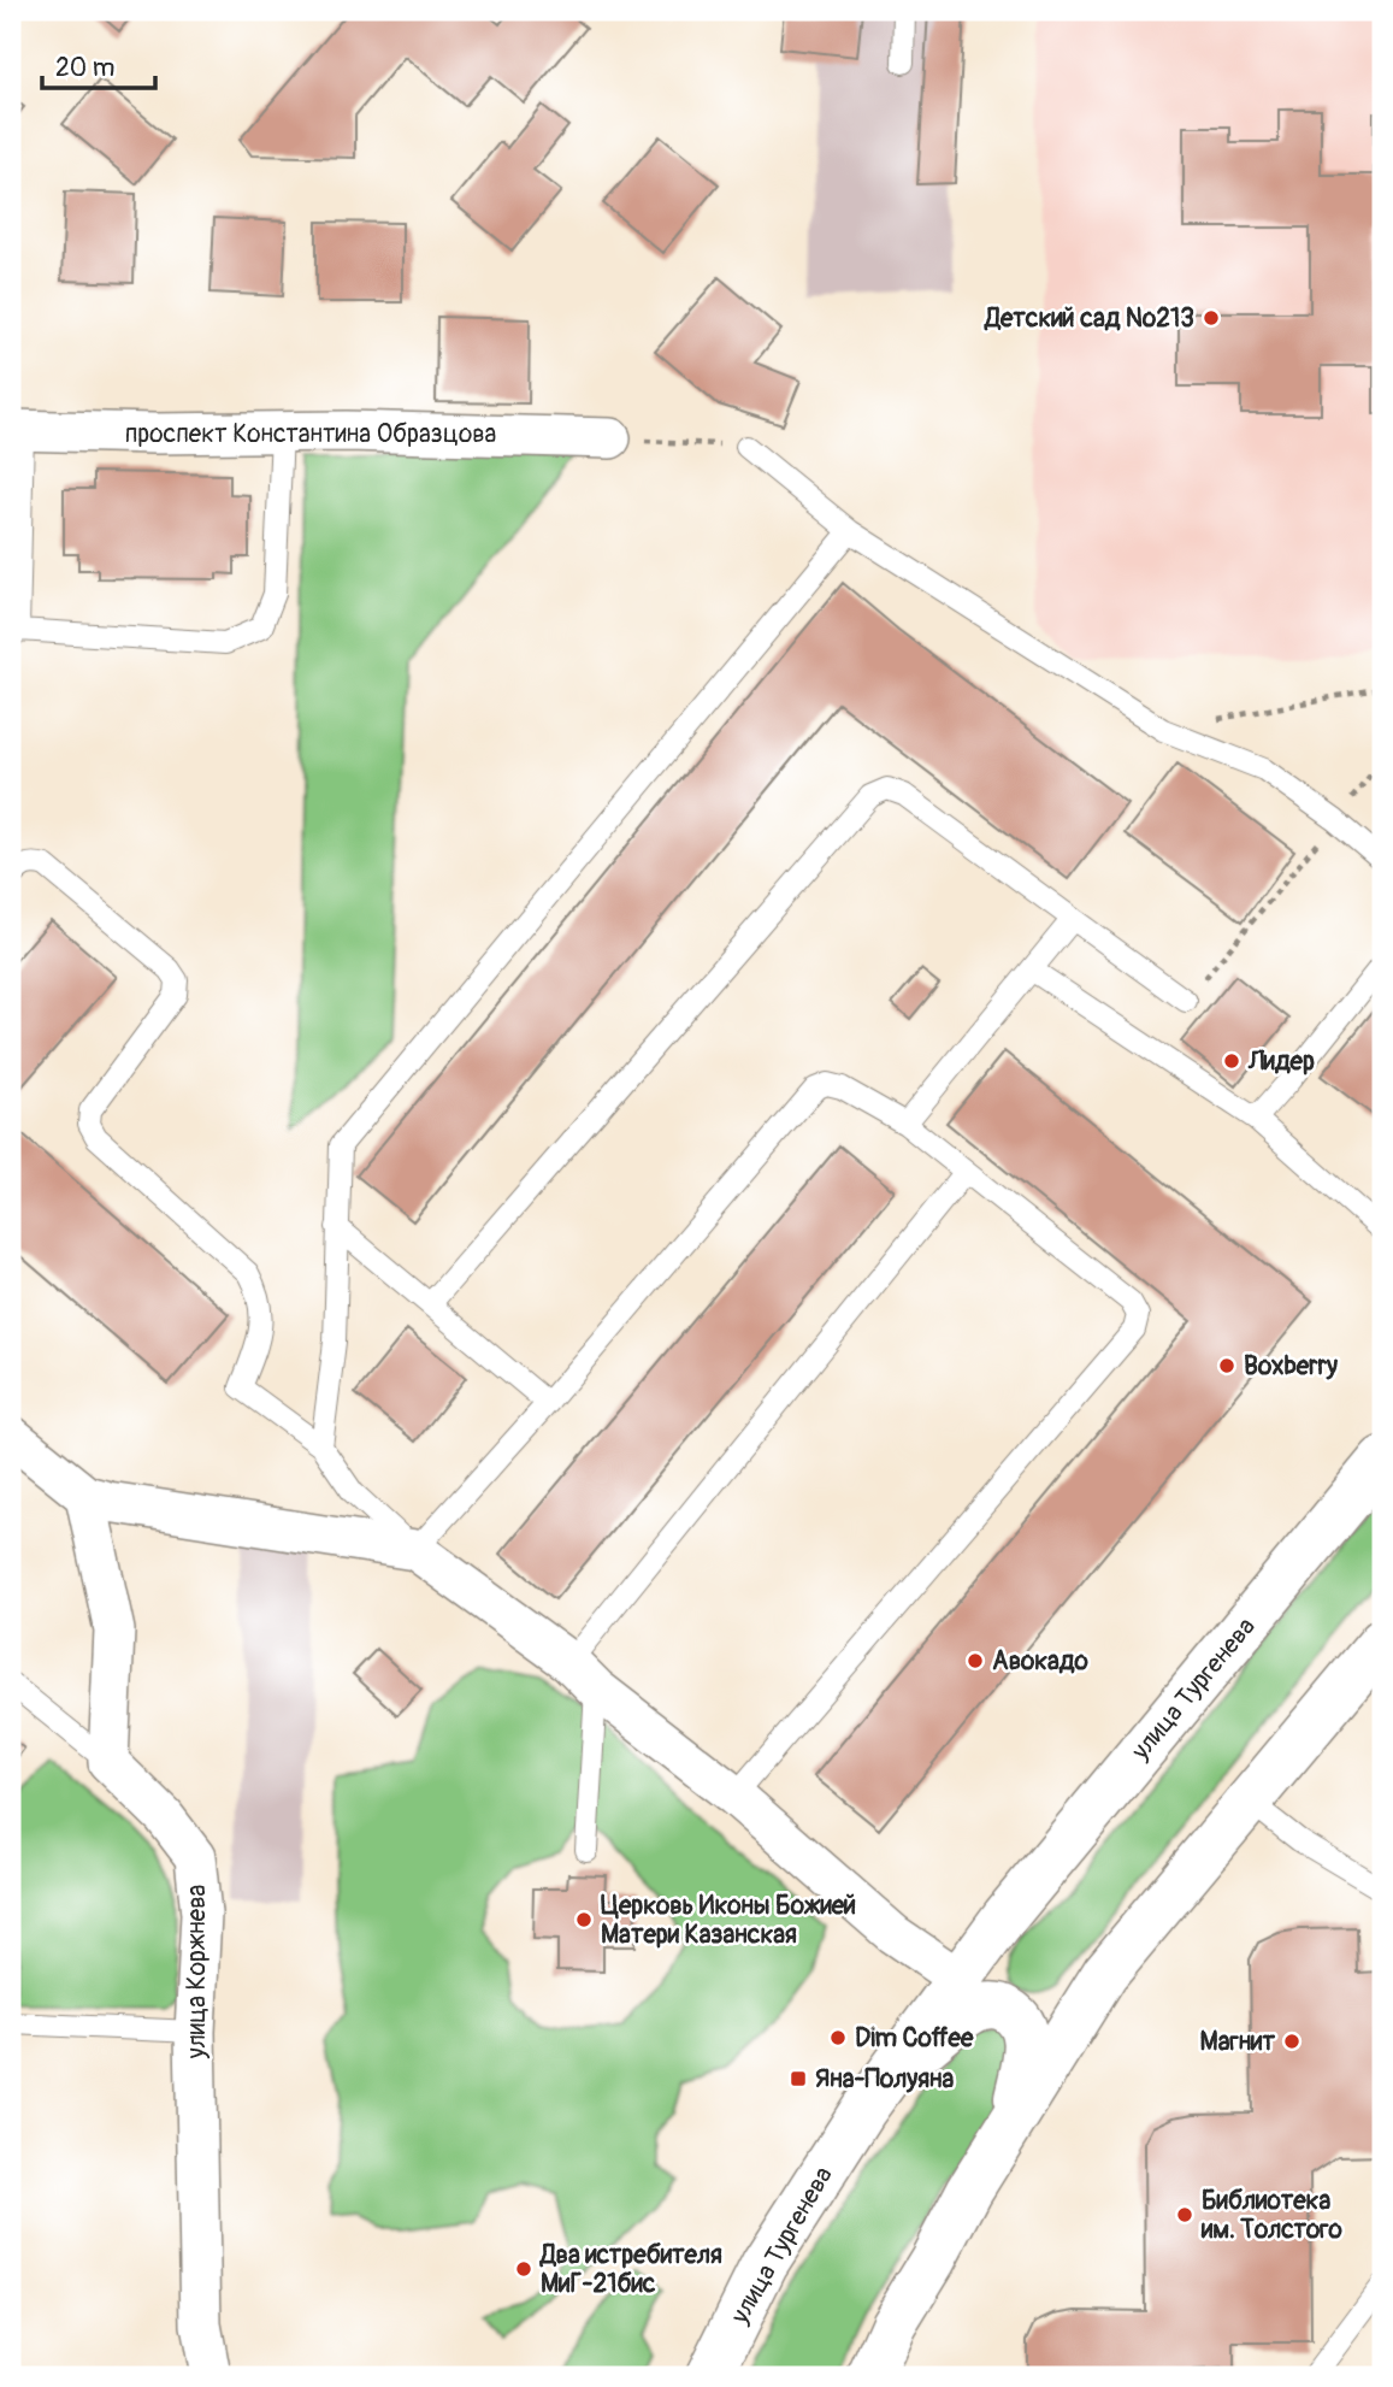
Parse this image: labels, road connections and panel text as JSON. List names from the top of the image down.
{
  "streets": {
    "main road": ["улица Тургенева"],
    "street": ["проспект Константина Образцова", "улица Коржнева"]
  },
  "places": {
    "other": [
      "Детский сад №213",
      "Лидер",
      "Boxberry",
      "Авокадо",
      "Церковь Иконы Божией Матери Казанская",
      "Dim Coffee",
      "Магнит",
      "Библиотека им. Толстого",
      "Два истребителя МиГ-21бис"
    ],
    "transit": ["Яна-Полуяна"]
  },
  "scale_bar": "20 m"
}
